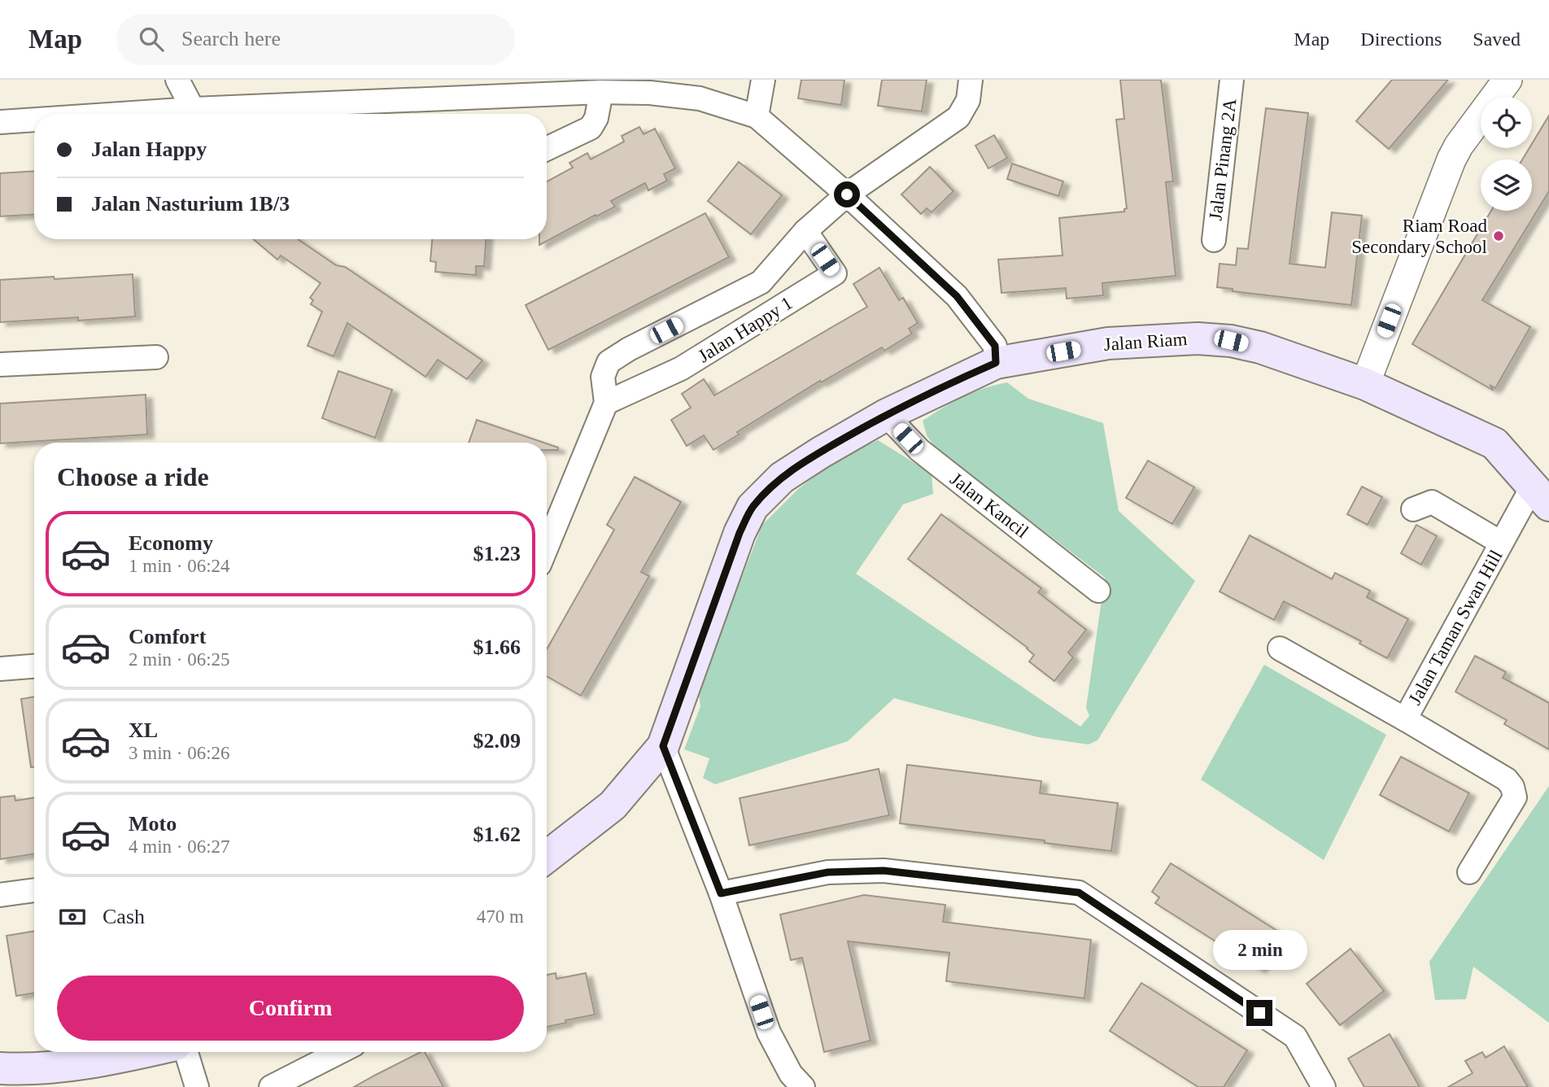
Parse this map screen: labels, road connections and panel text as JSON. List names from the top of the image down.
{
  "streets": {
    "main road": ["Jalan Riam"],
    "street": [
      "Jalan Pinang 2A",
      "Jalan Happy 1",
      "Jalan Kancil",
      "Jalan Taman Swan Hill"
    ]
  },
  "crossings": [
    ["Jalan Riam", "Jalan Kancil"],
    ["Jalan Riam", "Jalan Taman Swan Hill"]
  ],
  "places": ["Riam Road Secondary School"],
  "page": {
    "header": "Map",
    "search": "Search here",
    "nav": ["Map", "Directions", "Saved"],
    "banner": ["Jalan Happy", "Jalan Nasturium 1B/3"],
    "heading": "Choose a ride",
    "list": [
      {
        "name": "Economy",
        "note": "1 min · 06:24",
        "value": "$1.23"
      },
      {
        "name": "Comfort",
        "note": "2 min · 06:25",
        "value": "$1.66"
      },
      {
        "name": "XL",
        "note": "3 min · 06:26",
        "value": "$2.09"
      },
      {
        "name": "Moto",
        "note": "4 min · 06:27",
        "value": "$1.62"
      }
    ],
    "pay": ["Cash", "470 m"],
    "bubble": "2 min",
    "buttons": "Confirm"
  }
}
